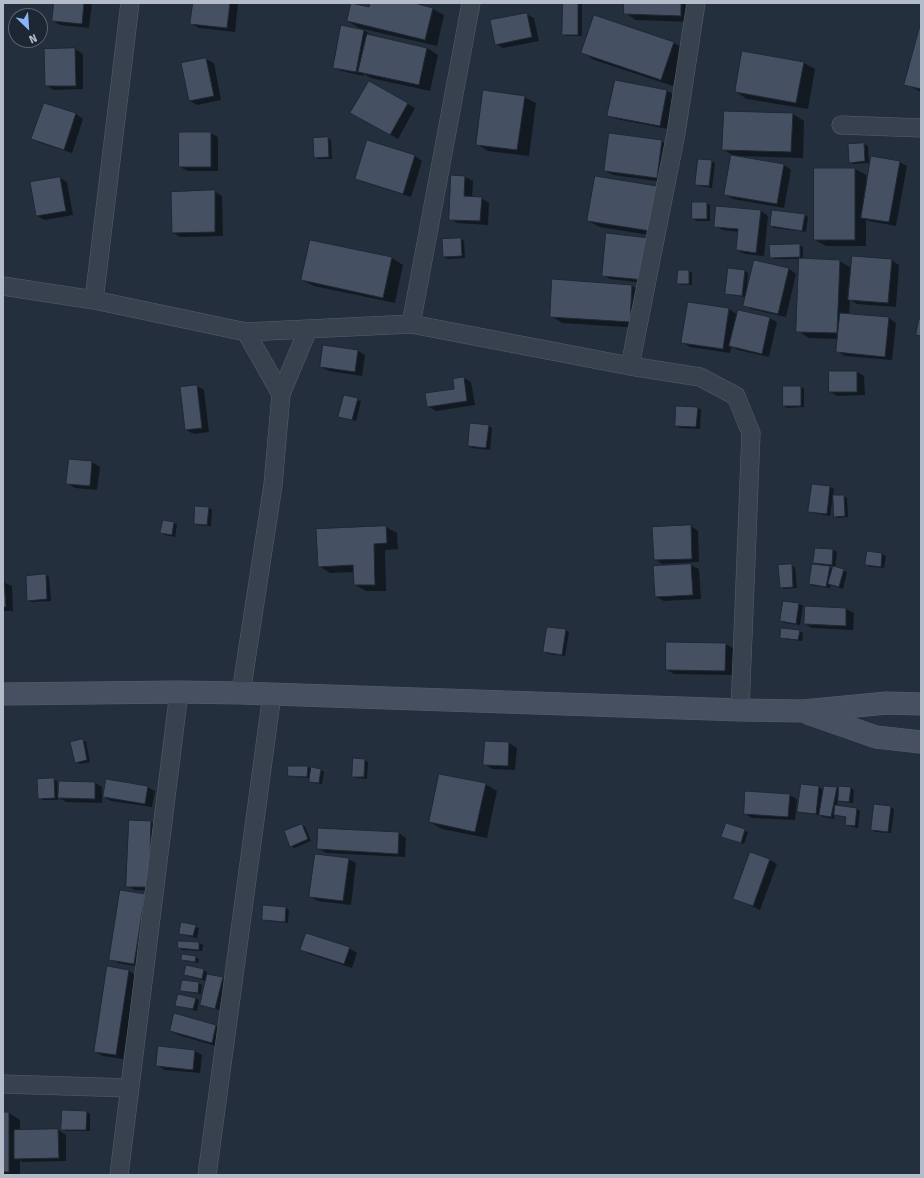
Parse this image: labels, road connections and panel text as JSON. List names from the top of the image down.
{
  "north": "bottom right"
}
